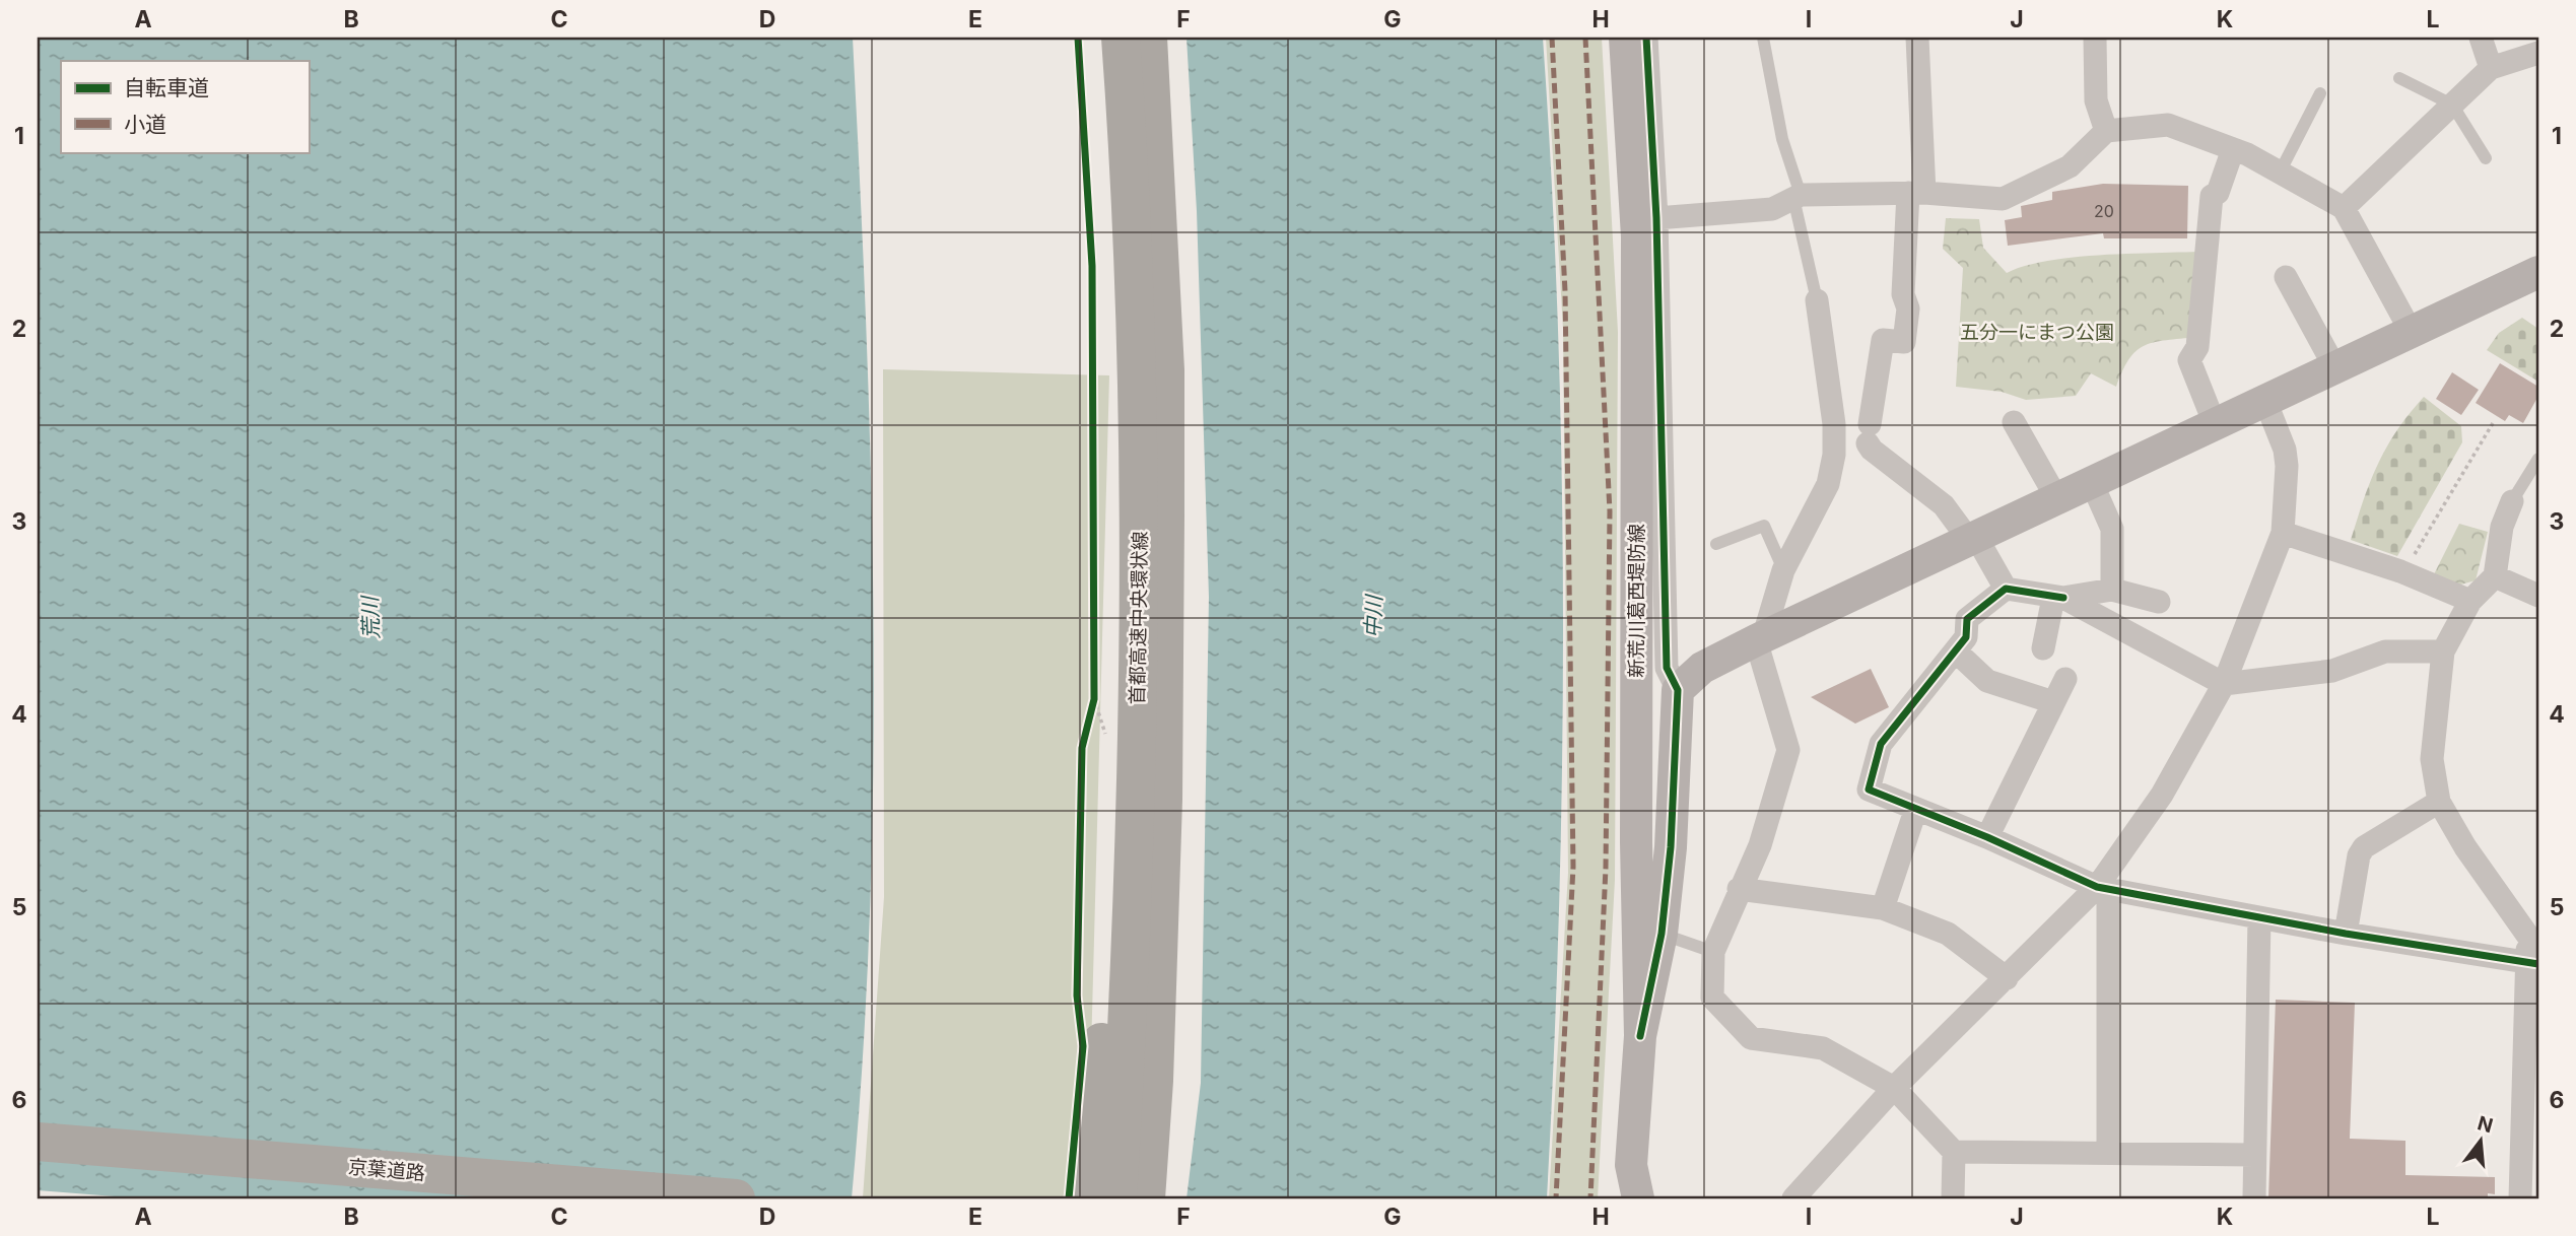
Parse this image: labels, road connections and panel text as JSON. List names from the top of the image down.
{
  "streets": {
    "highway": ["首都高速中央環状線", "京葉道路"],
    "street": ["新荒川葛西堤防線"]
  },
  "water": ["中川", "荒川"],
  "parks": ["五分一にまつ公園"],
  "house_numbers": ["20"],
  "legend": ["自転車道", "小道"],
  "north": "top",
  "grid": {
    "columns": [
      "A",
      "B",
      "C",
      "D",
      "E",
      "F",
      "G",
      "H",
      "I",
      "J",
      "K",
      "L"
    ],
    "rows": [
      "1",
      "2",
      "3",
      "4",
      "5",
      "6"
    ]
  }
}
